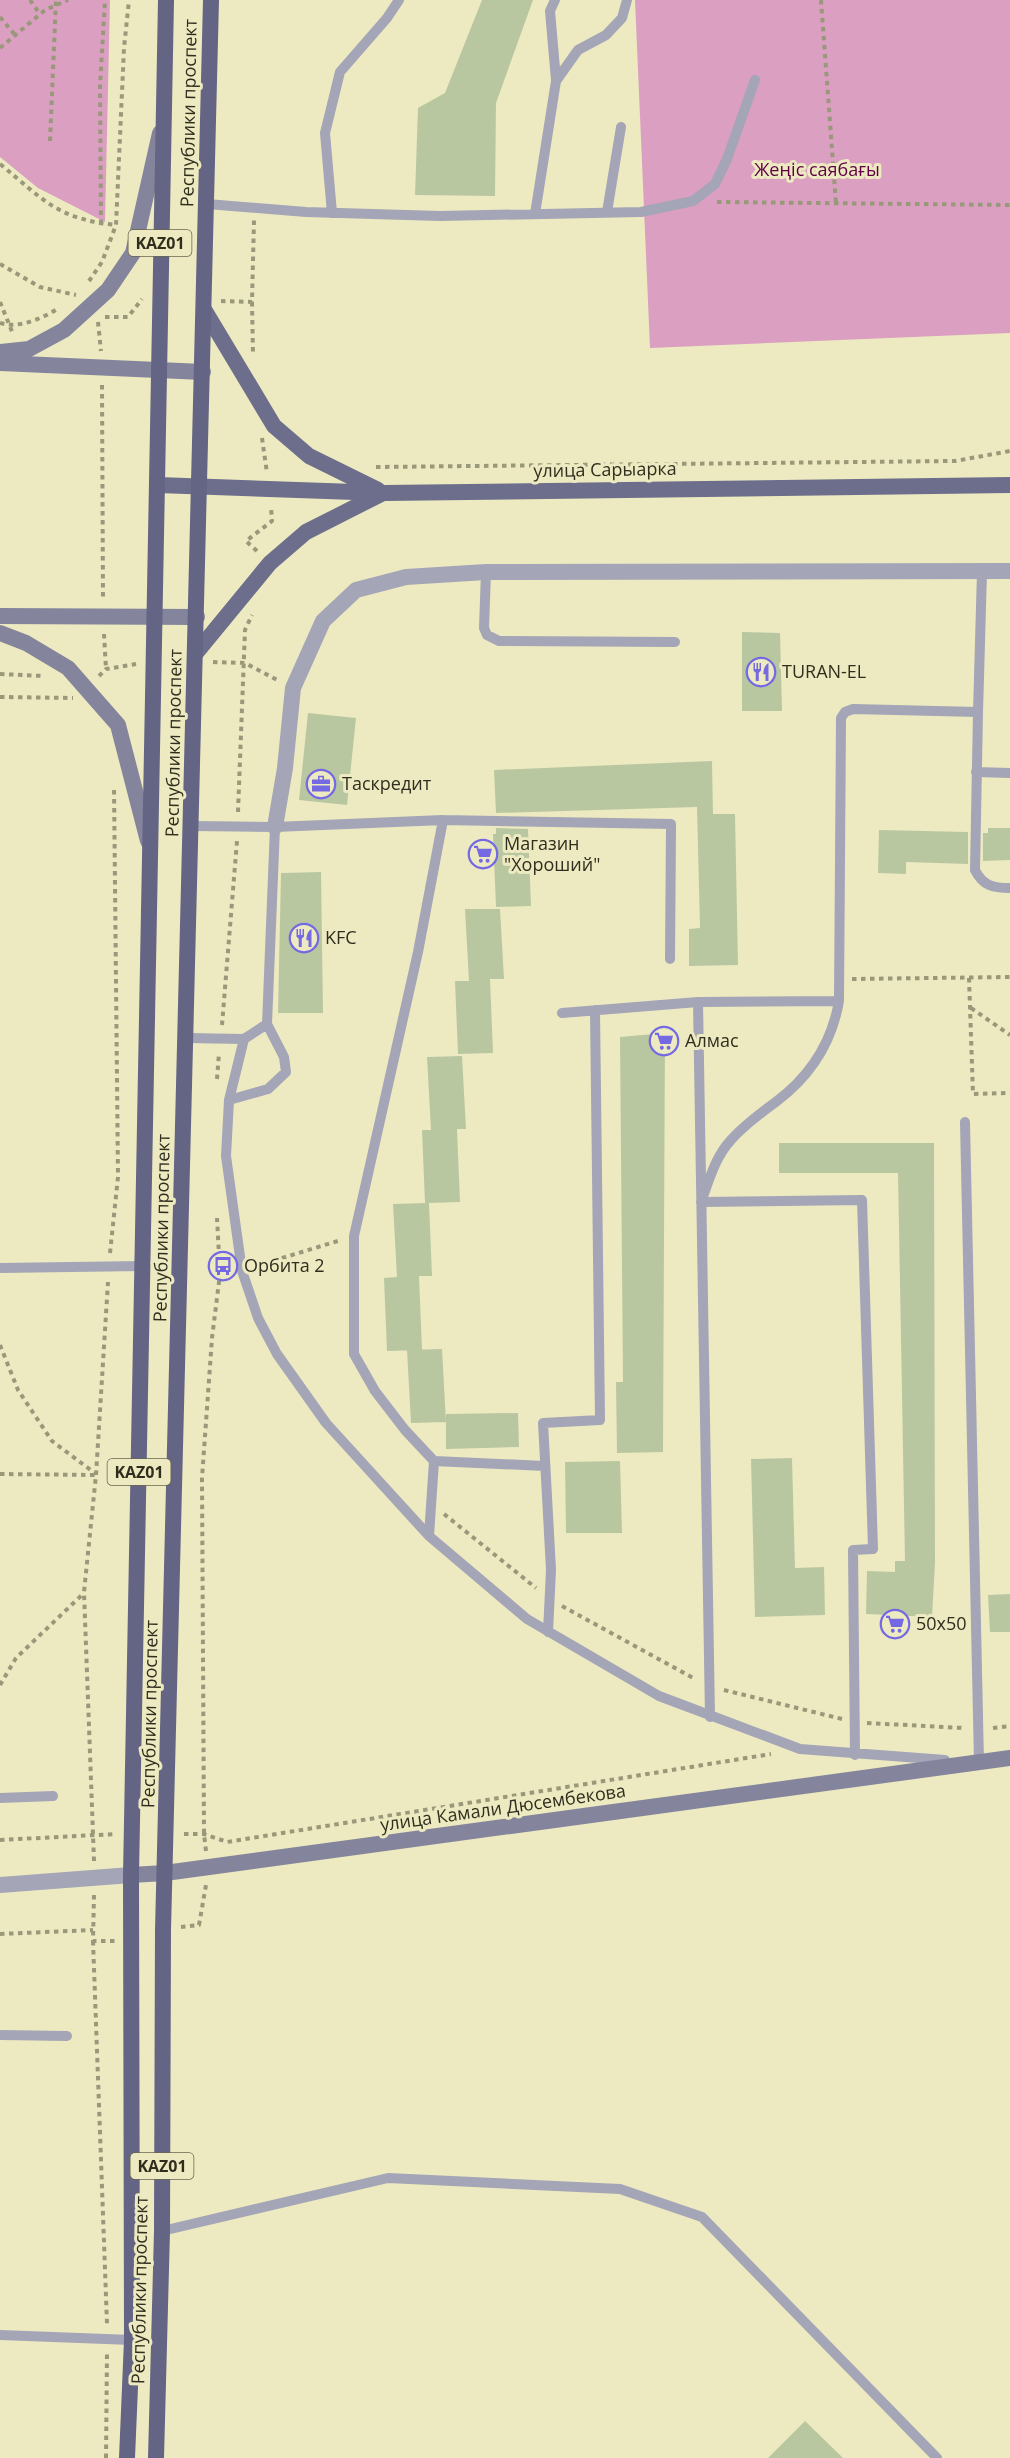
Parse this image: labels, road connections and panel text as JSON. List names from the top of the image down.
{
  "streets": {
    "highway": ["Республики проспект", "KАZ01"],
    "main road": ["улица Сарыарка", "улица Камали Дюсембекова"]
  },
  "crossings": [
    ["Республики проспект", "улица Сарыарка"],
    ["Республики проспект", "улица Камали Дюсембекова"]
  ],
  "parks": ["Жеңіс саябағы"],
  "places": {
    "restaurant": ["TURAN-EL", "KFC"],
    "office": ["Таскредит"],
    "supermarket": ["Магазин \"Хороший\"", "Алмас", "50х50"],
    "bus stop": ["Орбита 2"]
  }
}
